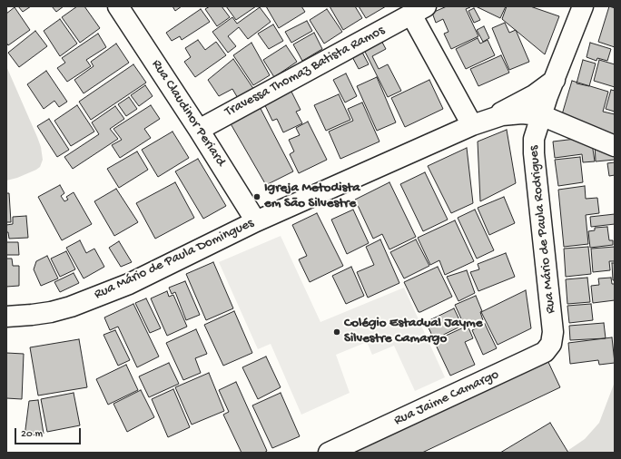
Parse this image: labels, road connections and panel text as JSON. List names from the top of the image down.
{
  "streets": {
    "street": [
      "Travessa Thomaz Batista Ramos",
      "Rua Claudinor Periard",
      "Rua Mário de Paula Rodrigues",
      "Rua Mário de Paula Domingues",
      "Rua Jaime Camargo"
    ]
  },
  "crossings": [
    ["Travessa Thomaz Batista Ramos", "Rua Claudinor Periard"],
    ["Travessa Thomaz Batista Ramos", "Rua Mário de Paula Domingues"],
    ["Rua Claudinor Periard", "Rua Mário de Paula Domingues"],
    ["Rua Mário de Paula Rodrigues", "Rua Mário de Paula Domingues"],
    ["Rua Mário de Paula Rodrigues", "Rua Jaime Camargo"]
  ],
  "places": ["Igreja Metodista em São Silvestre", "Colégio Estadual Jayme Silvestre Camargo"],
  "scale_bar": "20 m"
}
